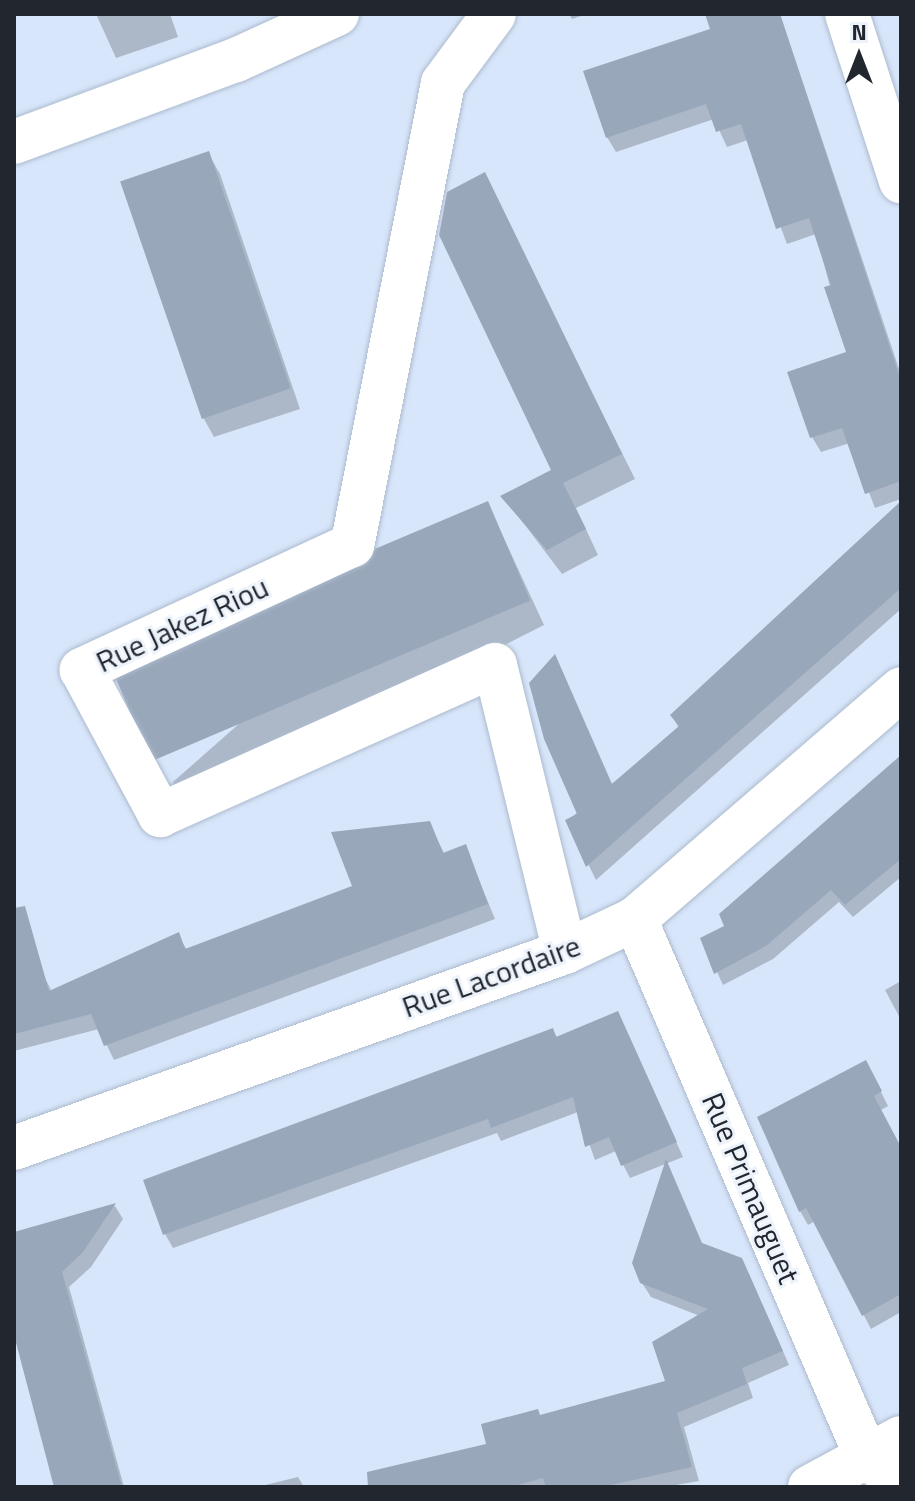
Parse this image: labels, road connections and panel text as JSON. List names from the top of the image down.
{
  "streets": {
    "street": ["Rue Jakez Riou", "Rue Lacordaire", "Rue Primauguet"]
  },
  "crossings": [
    ["Rue Jakez Riou", "Rue Lacordaire"],
    ["Rue Lacordaire", "Rue Primauguet"]
  ],
  "north": "top"
}
